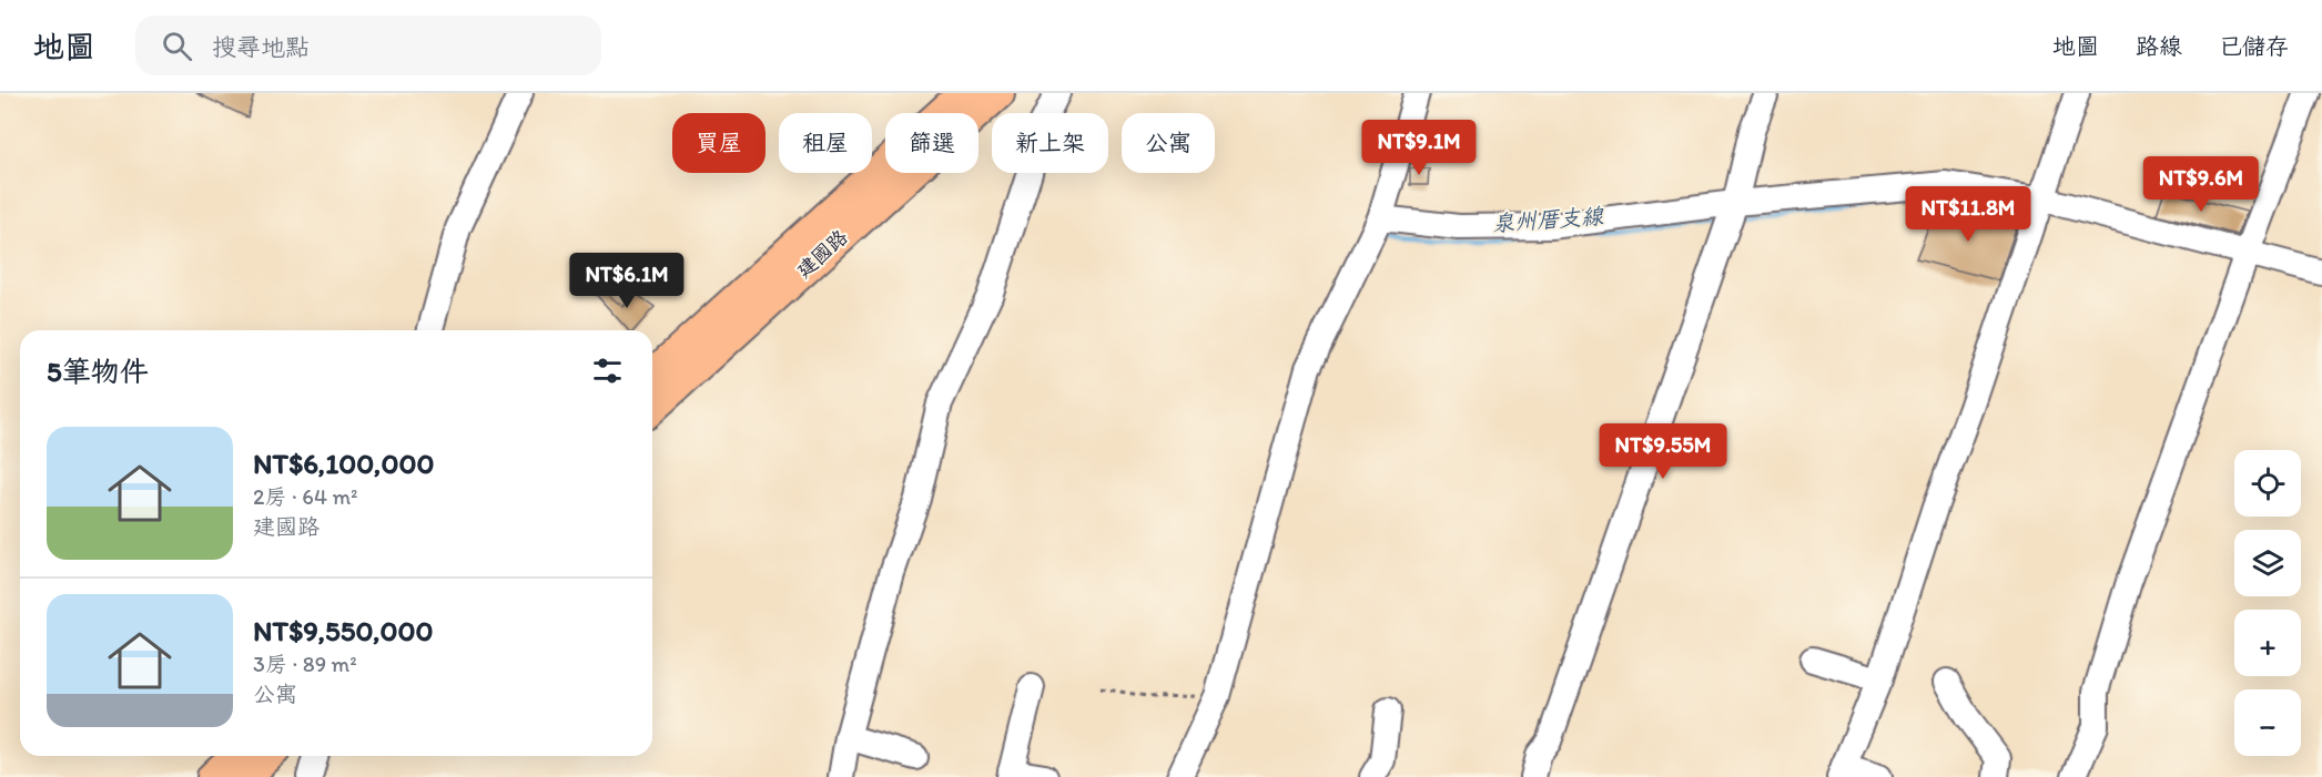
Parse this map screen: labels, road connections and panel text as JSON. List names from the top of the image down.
{
  "streets": {
    "main road": ["建國路"]
  },
  "water": ["泉州厝支線"],
  "page": {
    "header": "地圖",
    "search": "搜尋地點",
    "nav": ["地圖", "路線", "已儲存"],
    "chip": [
      "買屋",
      "租屋",
      "篩選",
      "新上架",
      "公寓"
    ],
    "price": [
      "NT$9.1M",
      "NT$9.6M",
      "NT$11.8M",
      "NT$6.1M",
      "NT$9.55M"
    ],
    "heading": "5筆物件",
    "list": [
      {
        "name": "NT$6,100,000",
        "note": "2房 · 64 m² · 建國路"
      },
      {
        "name": "NT$9,550,000",
        "note": "3房 · 89 m² · 公寓"
      }
    ],
    "map_buttons": ["+", "−"]
  }
}
